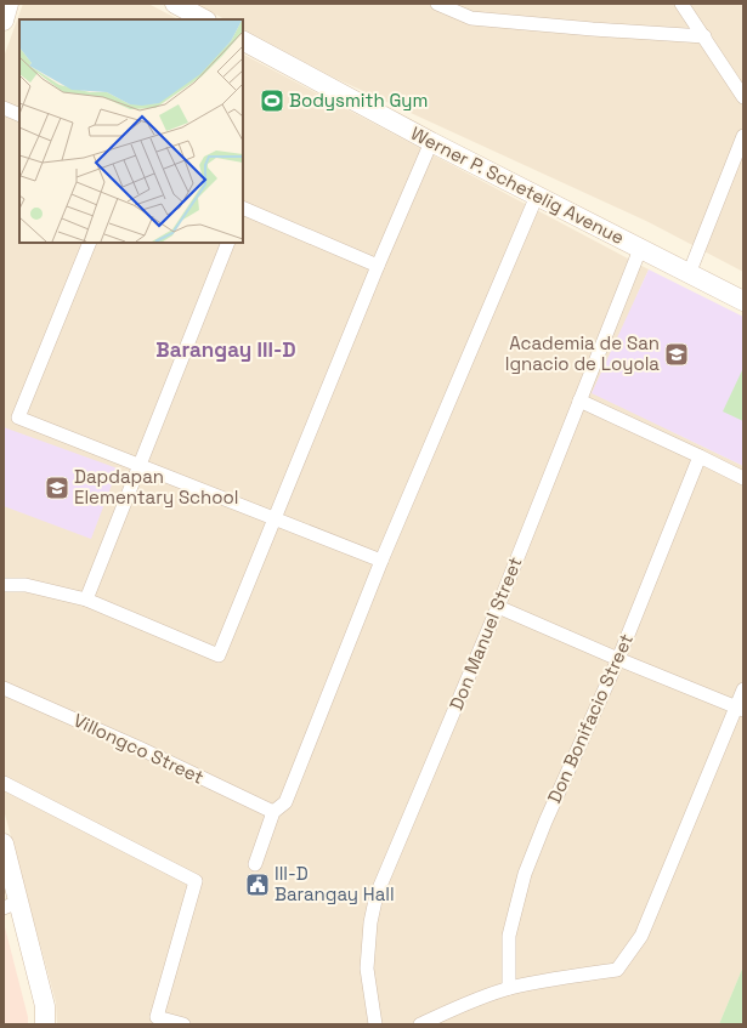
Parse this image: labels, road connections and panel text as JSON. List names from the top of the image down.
{
  "streets": {
    "main road": ["Werner P. Schetelig Avenue"],
    "street": ["Don Manuel Street", "Don Bonifacio Street", "Villongco Street"]
  },
  "crossings": [
    ["Werner P. Schetelig Avenue", "Don Manuel Street"]
  ],
  "districts": ["Barangay III-D"],
  "places": {
    "sports": ["Bodysmith Gym"],
    "school or university": ["Academia de San Ignacio de Loyola", "Dapdapan Elementary School"],
    "public building": ["III-D Barangay Hall"]
  }
}
